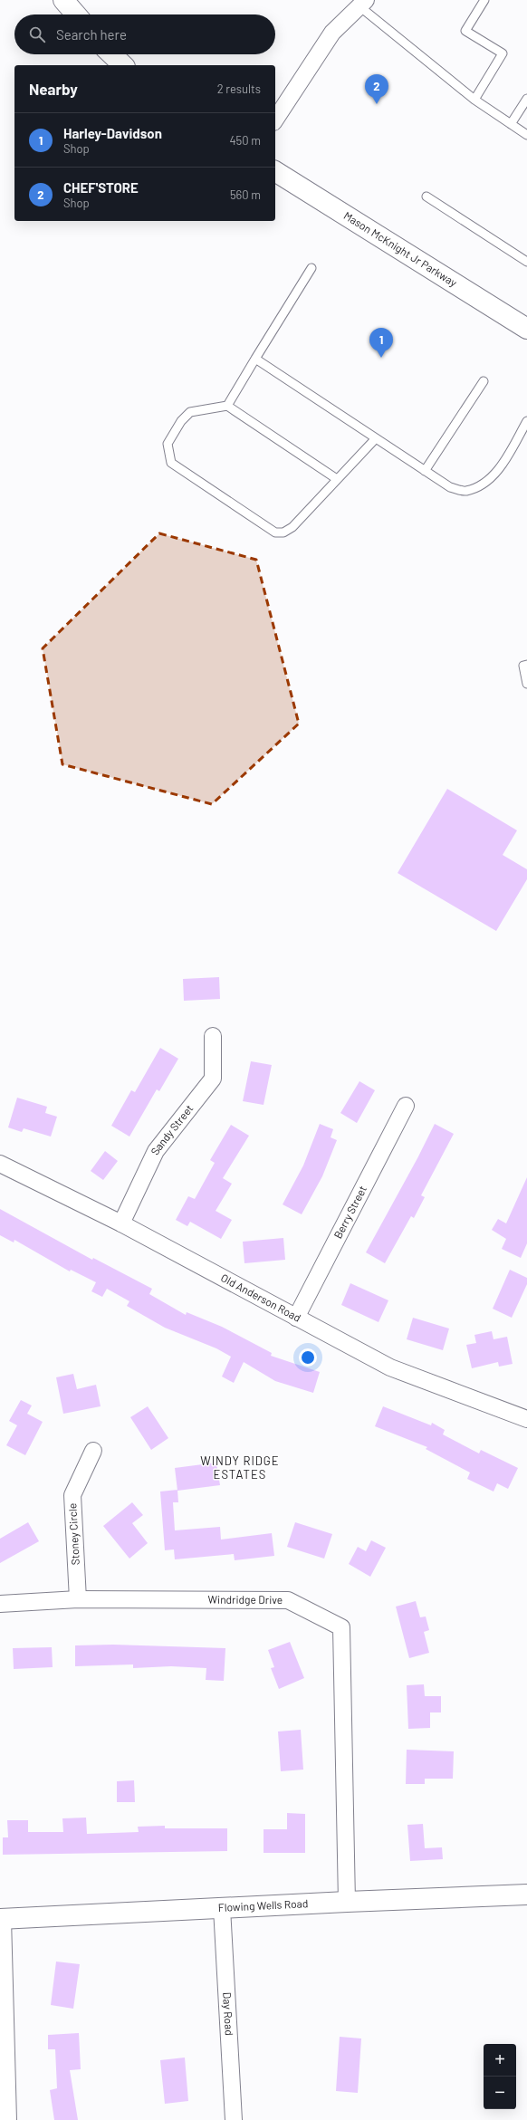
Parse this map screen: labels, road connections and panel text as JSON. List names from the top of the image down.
{
  "streets": {
    "main road": ["Mason McKnight Jr Parkway", "Flowing Wells Road"],
    "street": [
      "Sandy Street",
      "Berry Street",
      "Old Anderson Road",
      "Stoney Circle",
      "Windridge Drive",
      "Day Road"
    ]
  },
  "crossings": [
    ["Sandy Street", "Old Anderson Road"],
    ["Berry Street", "Old Anderson Road"],
    ["Stoney Circle", "Windridge Drive"],
    ["Windridge Drive", "Flowing Wells Road"],
    ["Flowing Wells Road", "Day Road"]
  ],
  "districts": ["WINDY RIDGE ESTATES"],
  "page": {
    "search": "Search here",
    "heading": ["Nearby", "2 results"],
    "pins": ["2", "1"],
    "list": [
      {
        "mark": "1",
        "name": "Harley-Davidson",
        "note": "Shop",
        "value": "450 m"
      },
      {
        "mark": "2",
        "name": "CHEF'STORE",
        "note": "Shop",
        "value": "560 m"
      }
    ],
    "map_buttons": ["+", "−"]
  }
}
